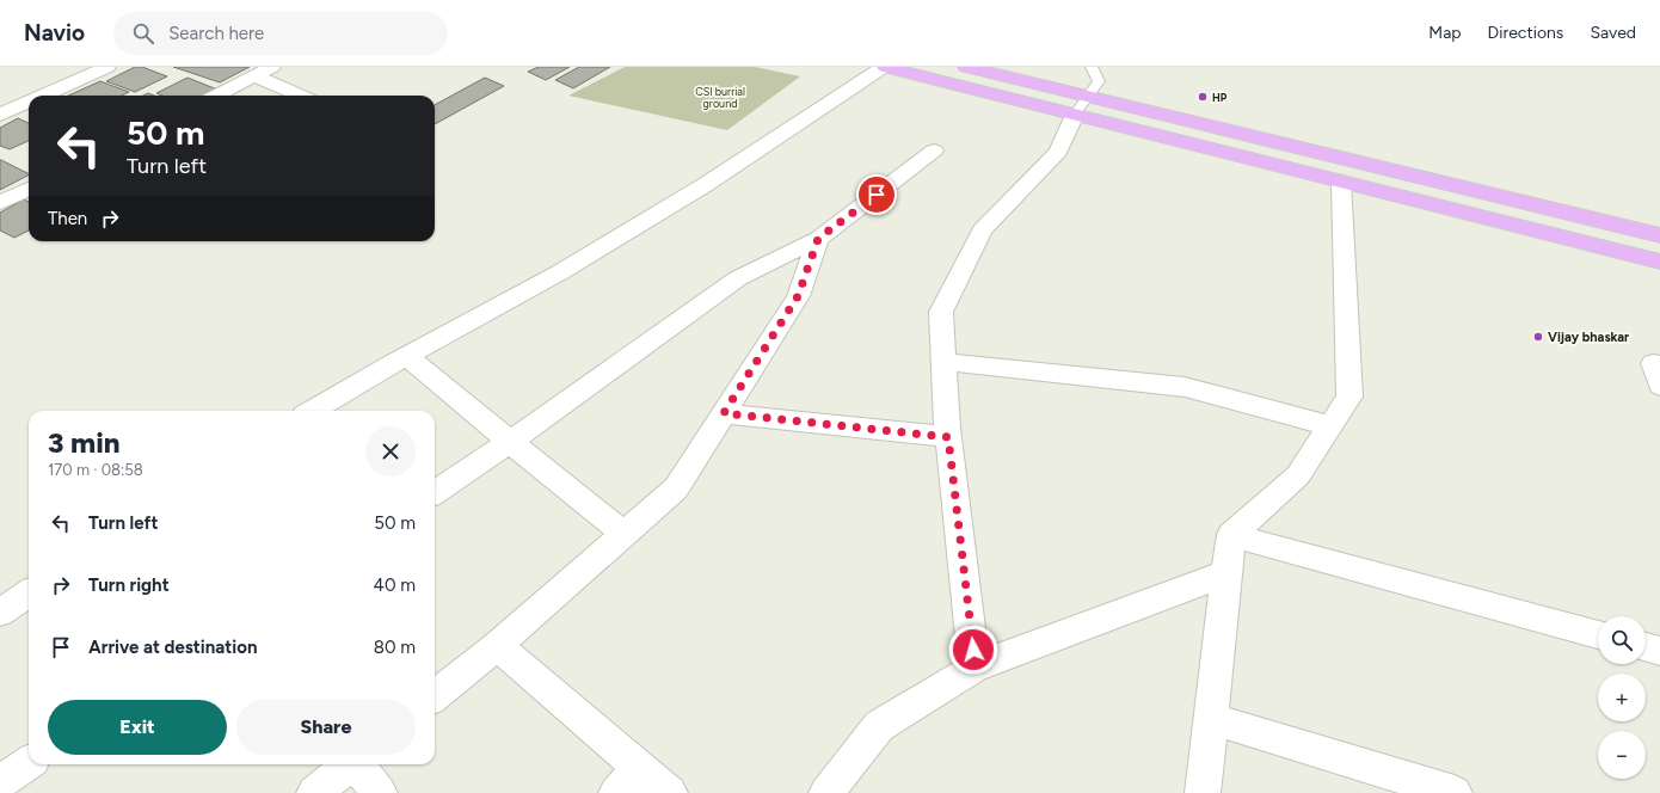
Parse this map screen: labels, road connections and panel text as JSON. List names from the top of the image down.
{
  "parks": ["CSI burrial ground"],
  "places": ["HP", "Vijay bhaskar"],
  "page": {
    "header": "Navio",
    "search": "Search here",
    "nav": ["Map", "Directions", "Saved"],
    "turn": ["50 m", "Turn left"],
    "then": "Then",
    "heading": ["3 min", "170 m · 08:58"],
    "list": [
      {
        "name": "Turn left",
        "value": "50 m"
      },
      {
        "name": "Turn right",
        "value": "40 m"
      },
      {
        "name": "Arrive at destination",
        "value": "80 m"
      }
    ],
    "map_buttons": ["+", "−"],
    "buttons": ["Exit", "Share"]
  }
}
